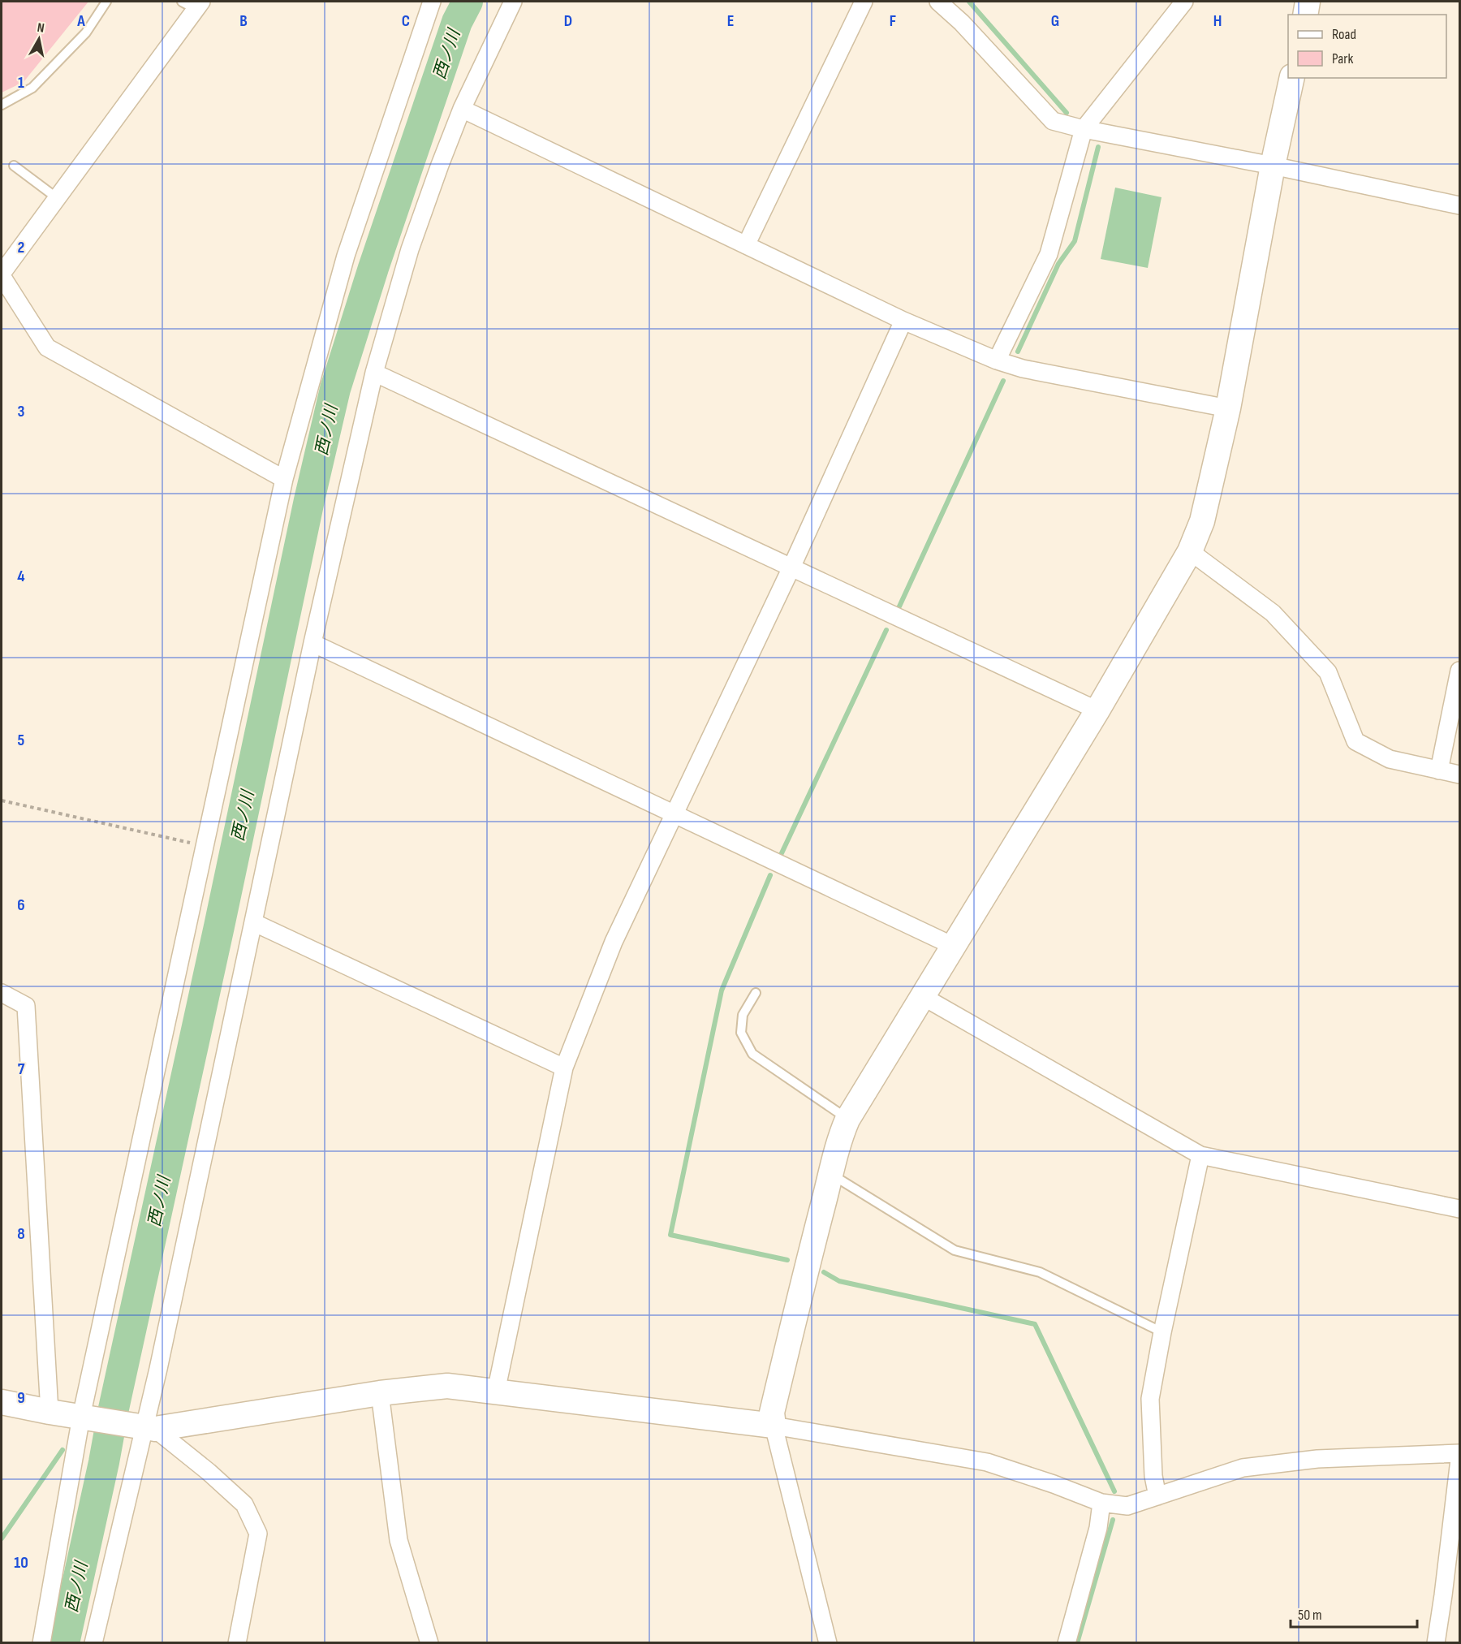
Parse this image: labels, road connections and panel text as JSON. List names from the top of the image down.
{
  "water": ["西ノ川"],
  "legend": ["Road", "Park"],
  "scale_bar": "50 m",
  "north": "top",
  "grid": {
    "columns": [
      "A",
      "B",
      "C",
      "D",
      "E",
      "F",
      "G",
      "H"
    ],
    "rows": [
      "1",
      "2",
      "3",
      "4",
      "5",
      "6",
      "7",
      "8",
      "9",
      "10"
    ]
  }
}
